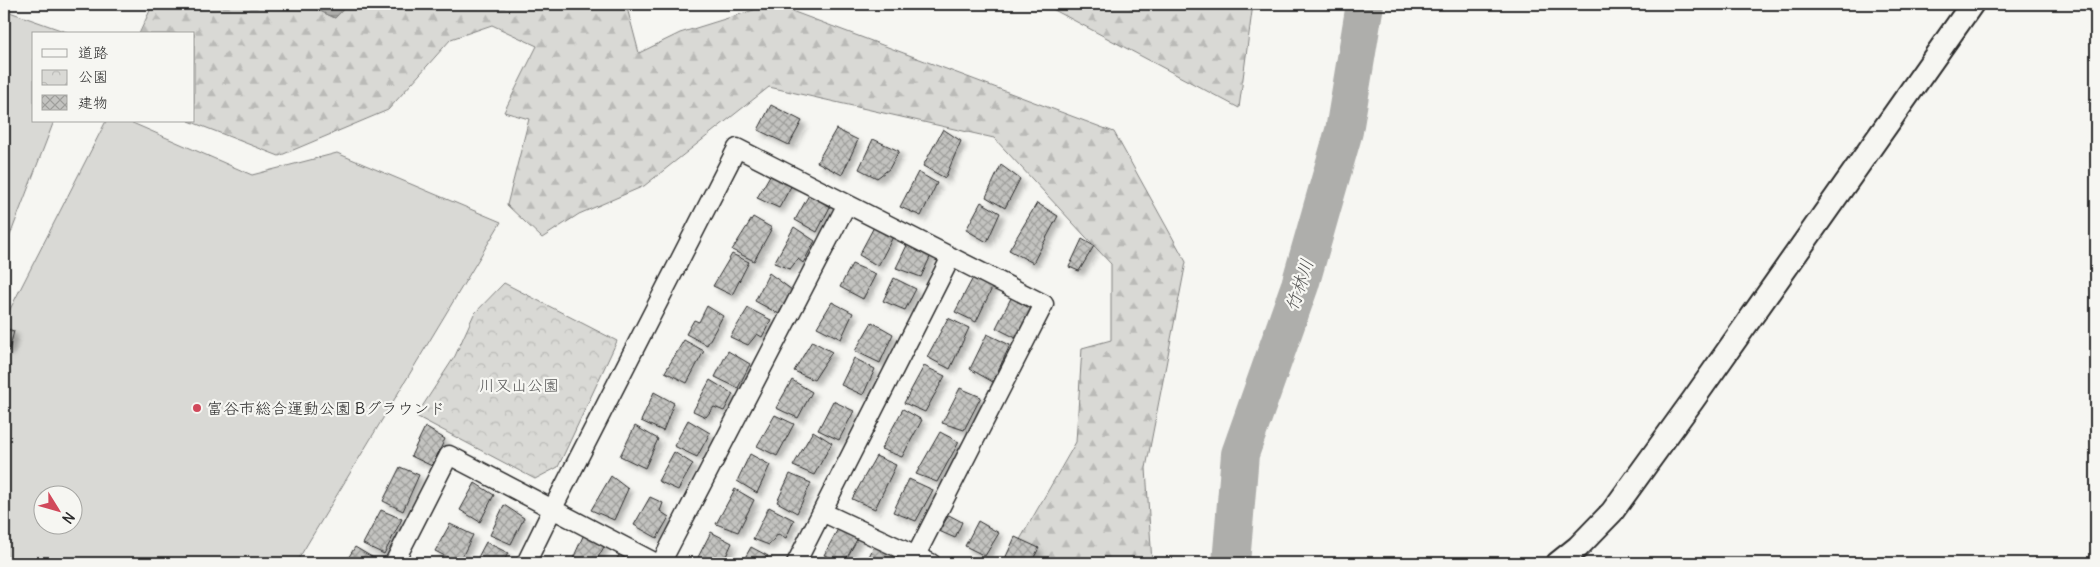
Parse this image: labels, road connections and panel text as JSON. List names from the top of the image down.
{
  "water": ["竹林川"],
  "parks": ["川又山公園"],
  "places": ["富谷市総合運動公園 Bグラウンド"],
  "legend": ["道路", "公園", "建物"],
  "north": "bottom right"
}
